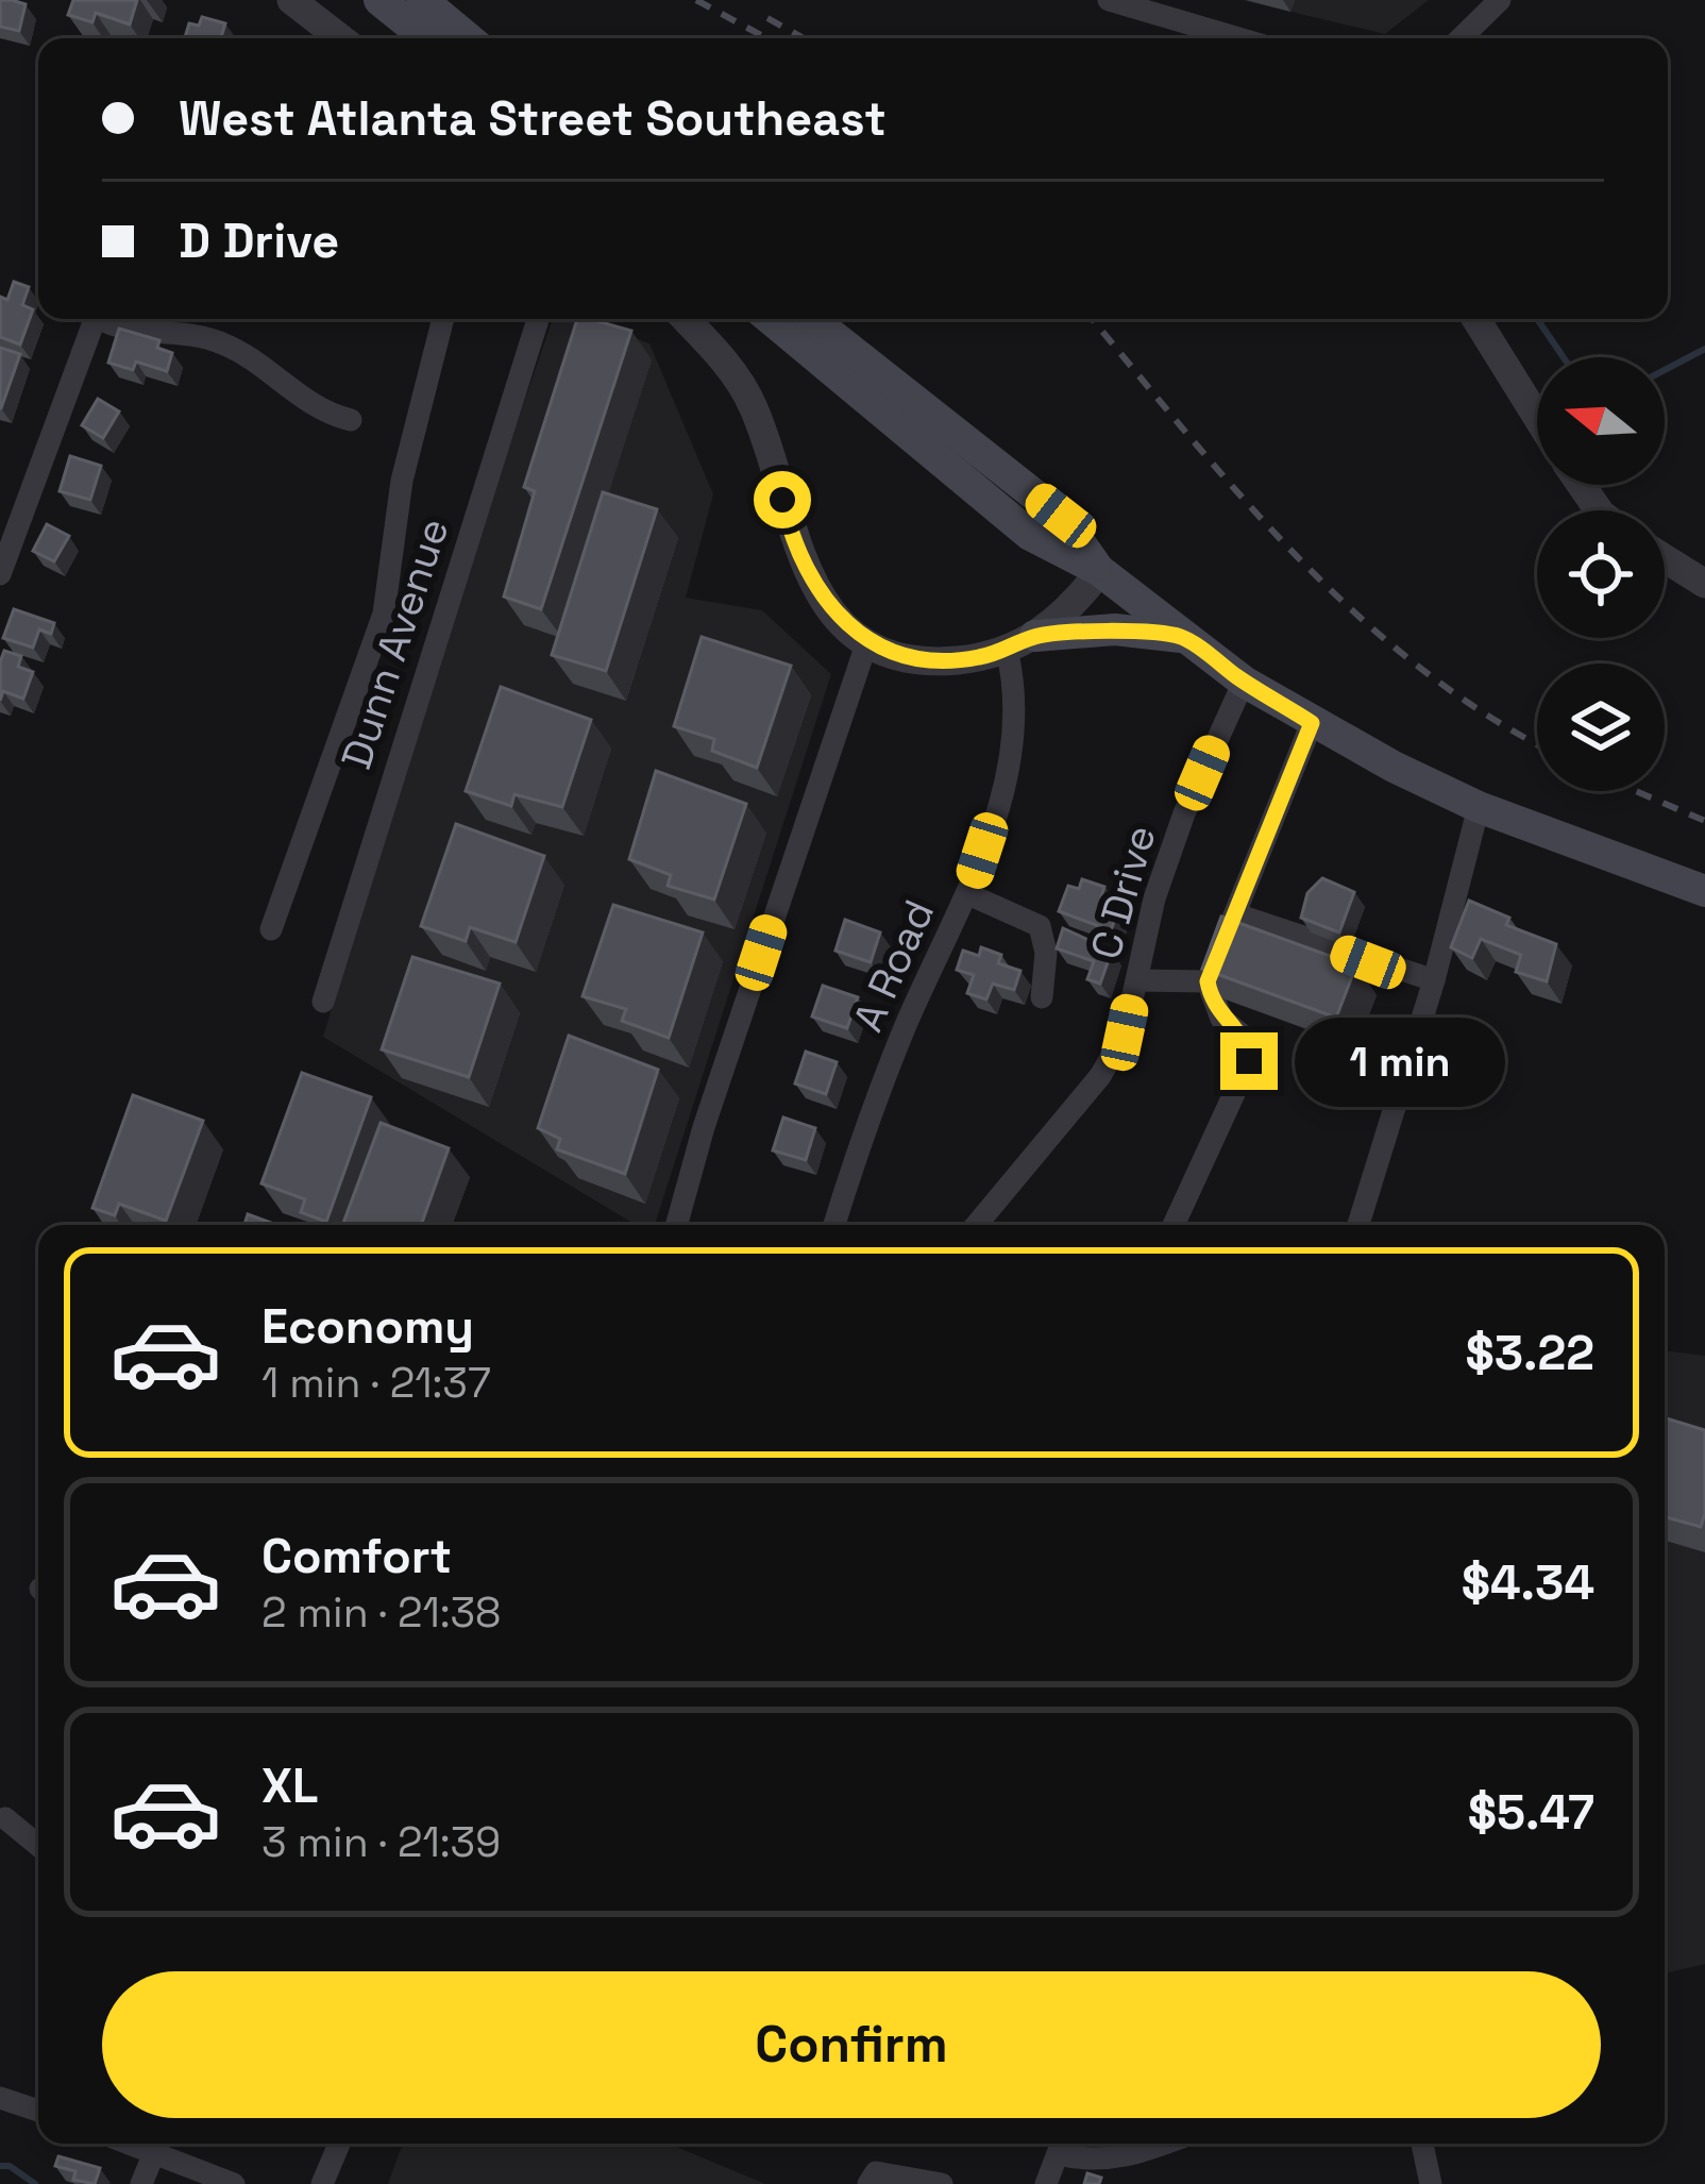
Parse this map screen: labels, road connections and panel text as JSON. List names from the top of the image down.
{
  "streets": {
    "street": ["Dunn Avenue", "C Drive", "A Road"]
  },
  "north": "left",
  "page": {
    "banner": ["West Atlanta Street Southeast", "D Drive"],
    "bubble": "1 min",
    "list": [
      {
        "name": "Economy",
        "note": "1 min · 21:37",
        "value": "$3.22"
      },
      {
        "name": "Comfort",
        "note": "2 min · 21:38",
        "value": "$4.34"
      },
      {
        "name": "XL",
        "note": "3 min · 21:39",
        "value": "$5.47"
      }
    ],
    "buttons": "Confirm"
  }
}
